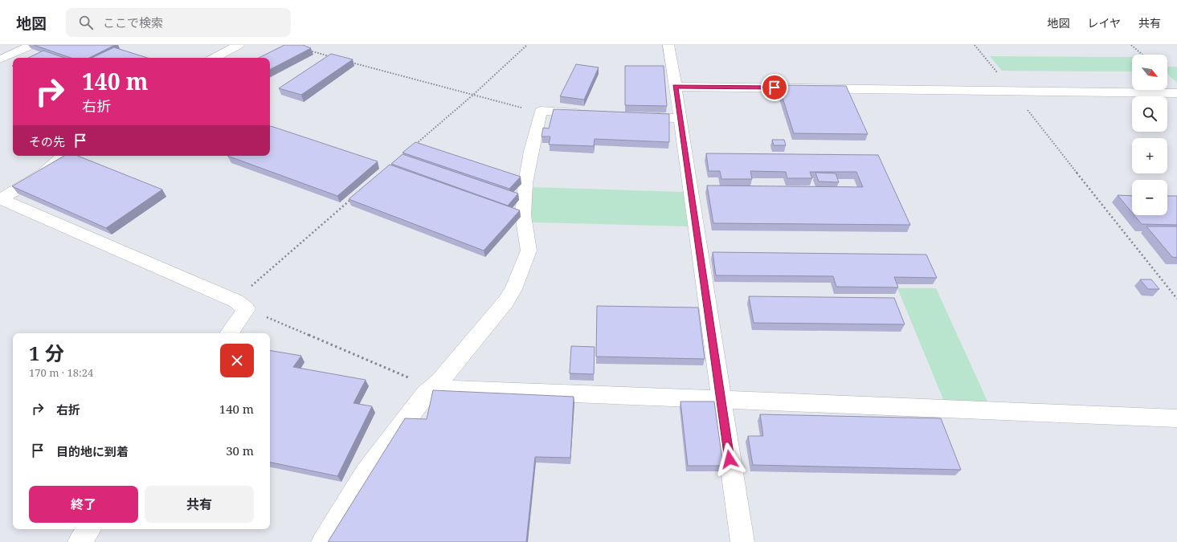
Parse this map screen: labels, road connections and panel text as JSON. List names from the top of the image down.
{
  "north": "bottom right",
  "page": {
    "header": "地図",
    "search": "ここで検索",
    "nav": ["地図", "レイヤ", "共有"],
    "map_buttons": ["+", "−"],
    "turn": ["140 m", "右折"],
    "then": "その先",
    "heading": ["1 分", "170 m · 18:24"],
    "list": [
      {
        "name": "右折",
        "value": "140 m"
      },
      {
        "name": "目的地に到着",
        "value": "30 m"
      }
    ],
    "buttons": ["終了", "共有"]
  }
}
